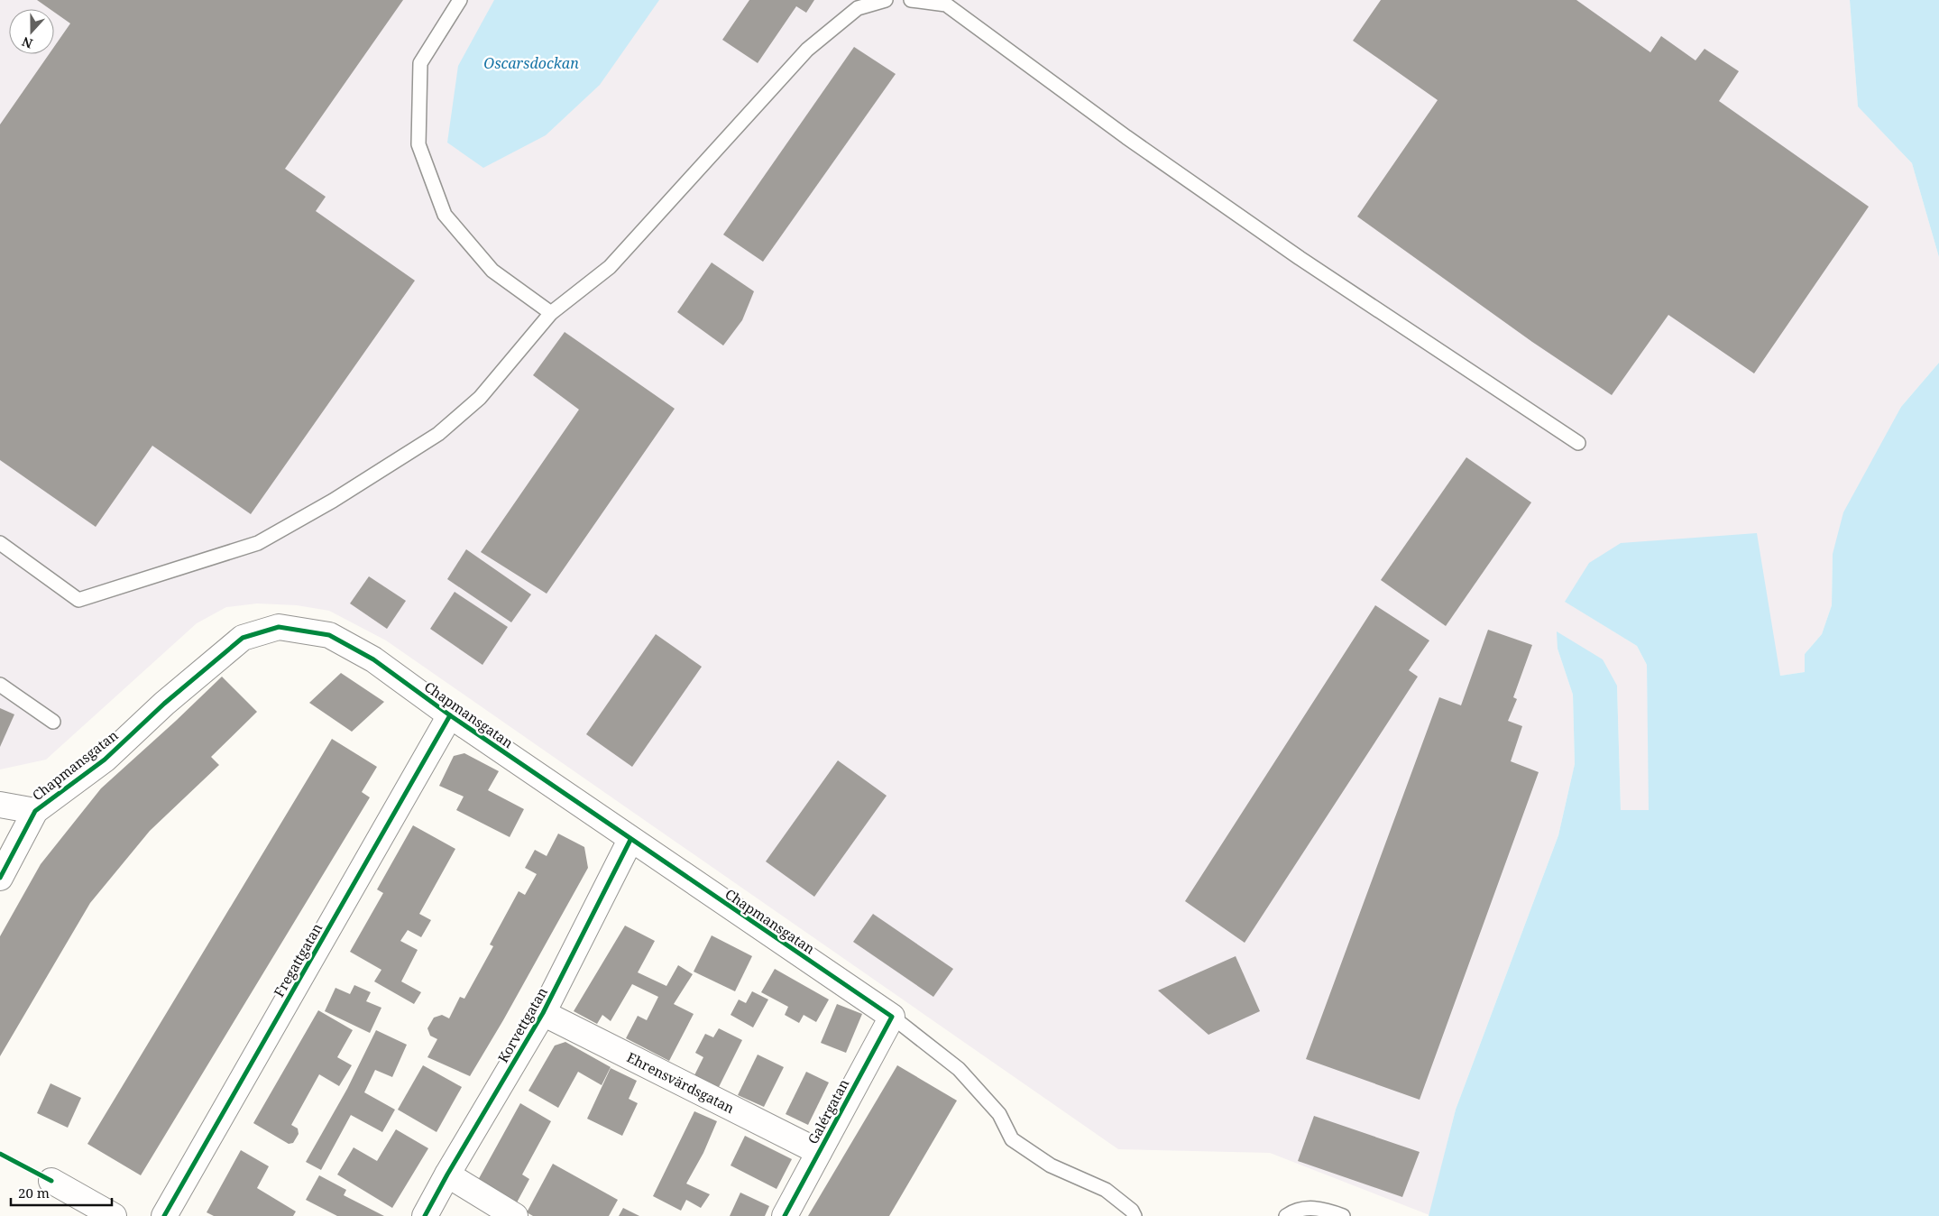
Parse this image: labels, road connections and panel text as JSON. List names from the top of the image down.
{
  "streets": {
    "street": [
      "Chapmansgatan",
      "Fregattgatan",
      "Korvettgatan",
      "Ehrensvärdsgatan",
      "Galérgatan"
    ]
  },
  "crossings": [
    ["Chapmansgatan", "Fregattgatan"],
    ["Chapmansgatan", "Korvettgatan"],
    ["Chapmansgatan", "Galérgatan"],
    ["Korvettgatan", "Ehrensvärdsgatan"],
    ["Ehrensvärdsgatan", "Galérgatan"]
  ],
  "water": ["Oscarsdockan"],
  "scale_bar": "20 m",
  "north": "bottom"
}
